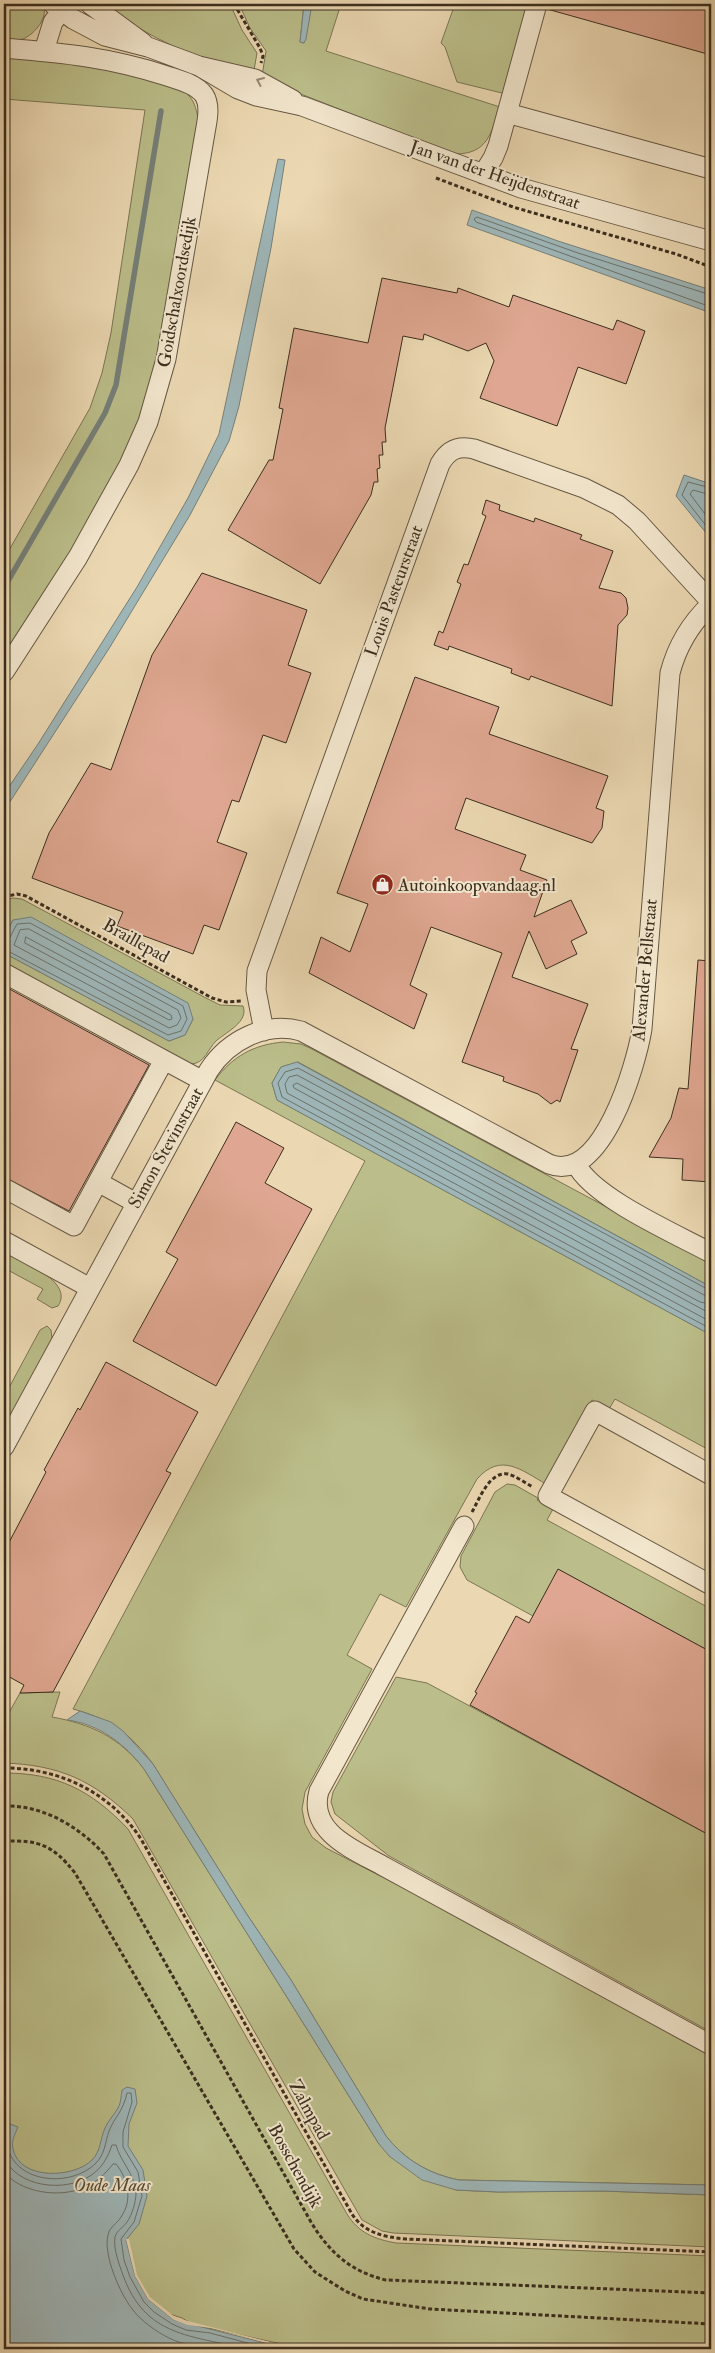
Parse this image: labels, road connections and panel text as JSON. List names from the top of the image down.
{
  "streets": {
    "street": [
      "Jan van der Heijdenstraat",
      "Goidschalxoordsedijk",
      "Louis Pasteurstraat",
      "Alexander Bellstraat",
      "Simon Stevinstraat"
    ],
    "path": ["Braillepad", "Zalmpad", "Bosschendijk"]
  },
  "crossings": [
    ["Louis Pasteurstraat", "Braillepad"],
    ["Louis Pasteurstraat", "Alexander Bellstraat"],
    ["Louis Pasteurstraat", "Simon Stevinstraat"]
  ],
  "parks": ["Oude Maas"],
  "places": {
    "shop": ["Autoinkoopvandaag.nl"]
  }
}
